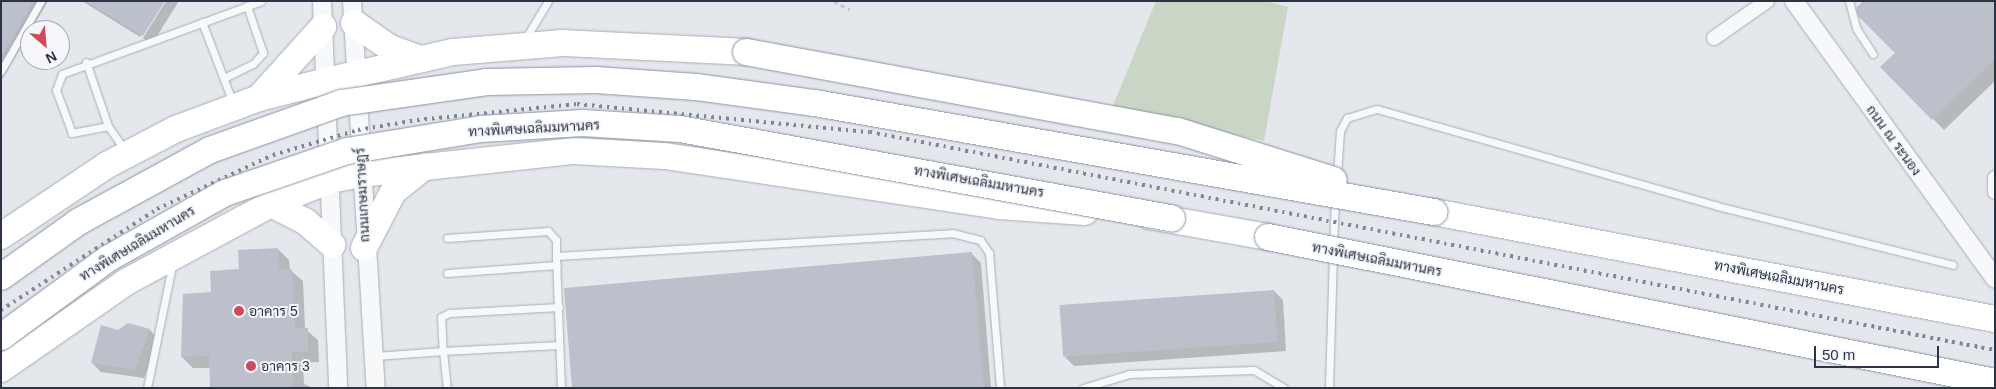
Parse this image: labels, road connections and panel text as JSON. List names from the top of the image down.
{
  "streets": {
    "highway": ["ทางพิเศษเฉลิมมหานคร"],
    "street": ["ถนน ณ ระนอง", "ถนนเกษมราษฎร์"]
  },
  "places": ["อาคาร 5", "อาคาร 3"],
  "scale_bar": "50 m",
  "north": "bottom right"
}
